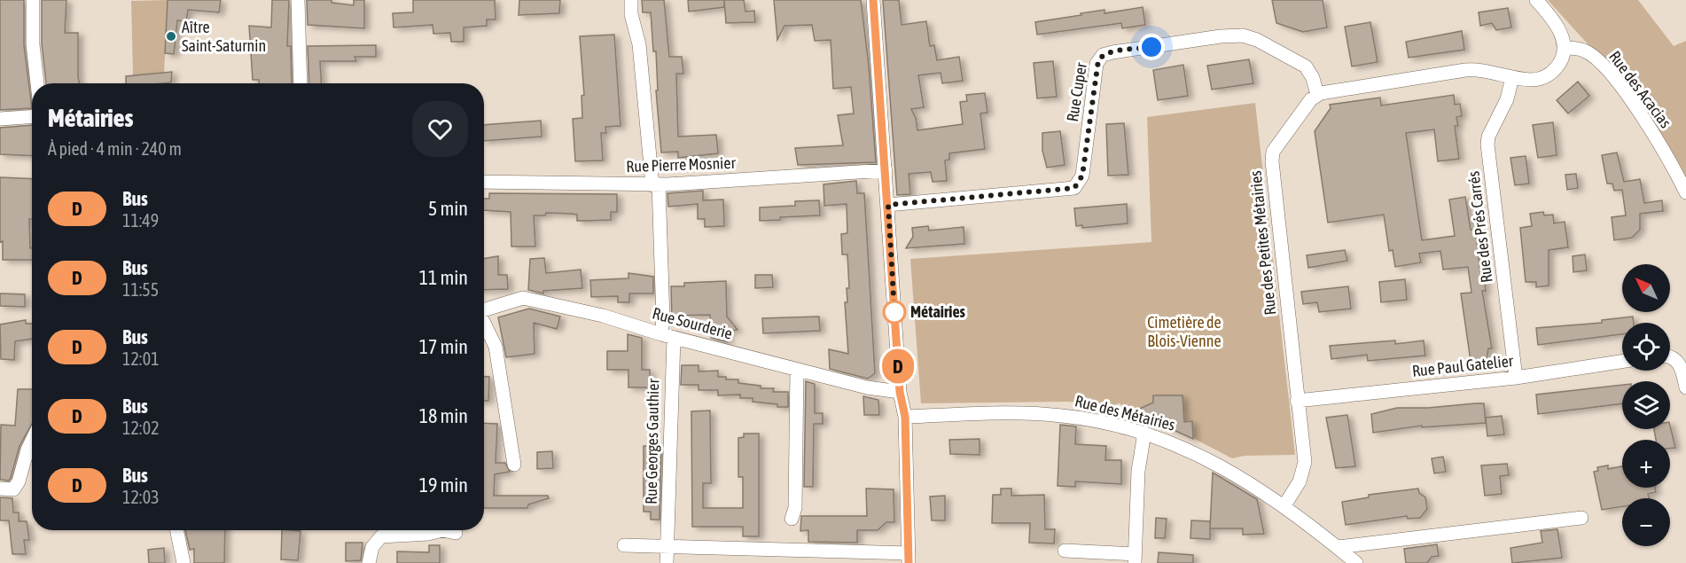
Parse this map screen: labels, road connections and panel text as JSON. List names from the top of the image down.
{
  "streets": {
    "street": [
      "Rue des Acacias",
      "Rue Cuper",
      "Rue Pierre Mosnier",
      "Rue des Prés Carrés",
      "Rue des Petites Métairies",
      "Rue Sourderie",
      "Rue Paul Gatelier",
      "Rue des Métairies",
      "Rue Georges Gauthier"
    ]
  },
  "crossings": [
    ["Rue Cuper", "Rue des Petites Métairies"],
    ["Rue Pierre Mosnier", "Rue Georges Gauthier"],
    ["Rue des Prés Carrés", "Rue Paul Gatelier"],
    ["Rue des Petites Métairies", "Rue Paul Gatelier"],
    ["Rue des Petites Métairies", "Rue des Métairies"],
    ["Rue Sourderie", "Rue Georges Gauthier"]
  ],
  "parks": ["Cimetière de Blois-Vienne"],
  "places": ["Aître Saint-Saturnin", "Métairies"],
  "lines": ["bus line D"],
  "north": "top left",
  "page": {
    "on_map": "D",
    "heading": ["Métairies", "À pied · 4 min · 240 m"],
    "list": [
      {
        "mark": "D",
        "name": "Bus",
        "note": "11:49",
        "value": "5 min"
      },
      {
        "mark": "D",
        "name": "Bus",
        "note": "11:55",
        "value": "11 min"
      },
      {
        "mark": "D",
        "name": "Bus",
        "note": "12:01",
        "value": "17 min"
      },
      {
        "mark": "D",
        "name": "Bus",
        "note": "12:02",
        "value": "18 min"
      },
      {
        "mark": "D",
        "name": "Bus",
        "note": "12:03",
        "value": "19 min"
      }
    ],
    "map_buttons": ["+", "−"]
  }
}
